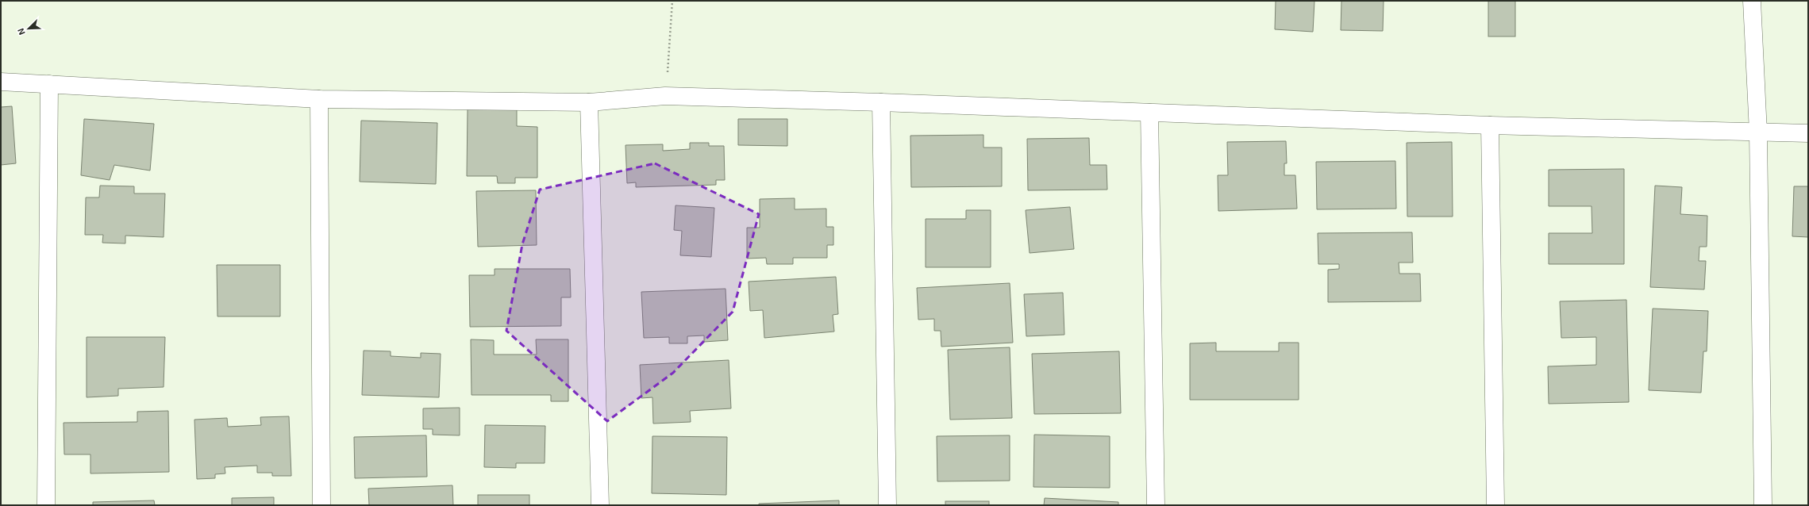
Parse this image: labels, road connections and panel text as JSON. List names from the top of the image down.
{
  "north": "bottom left"
}
